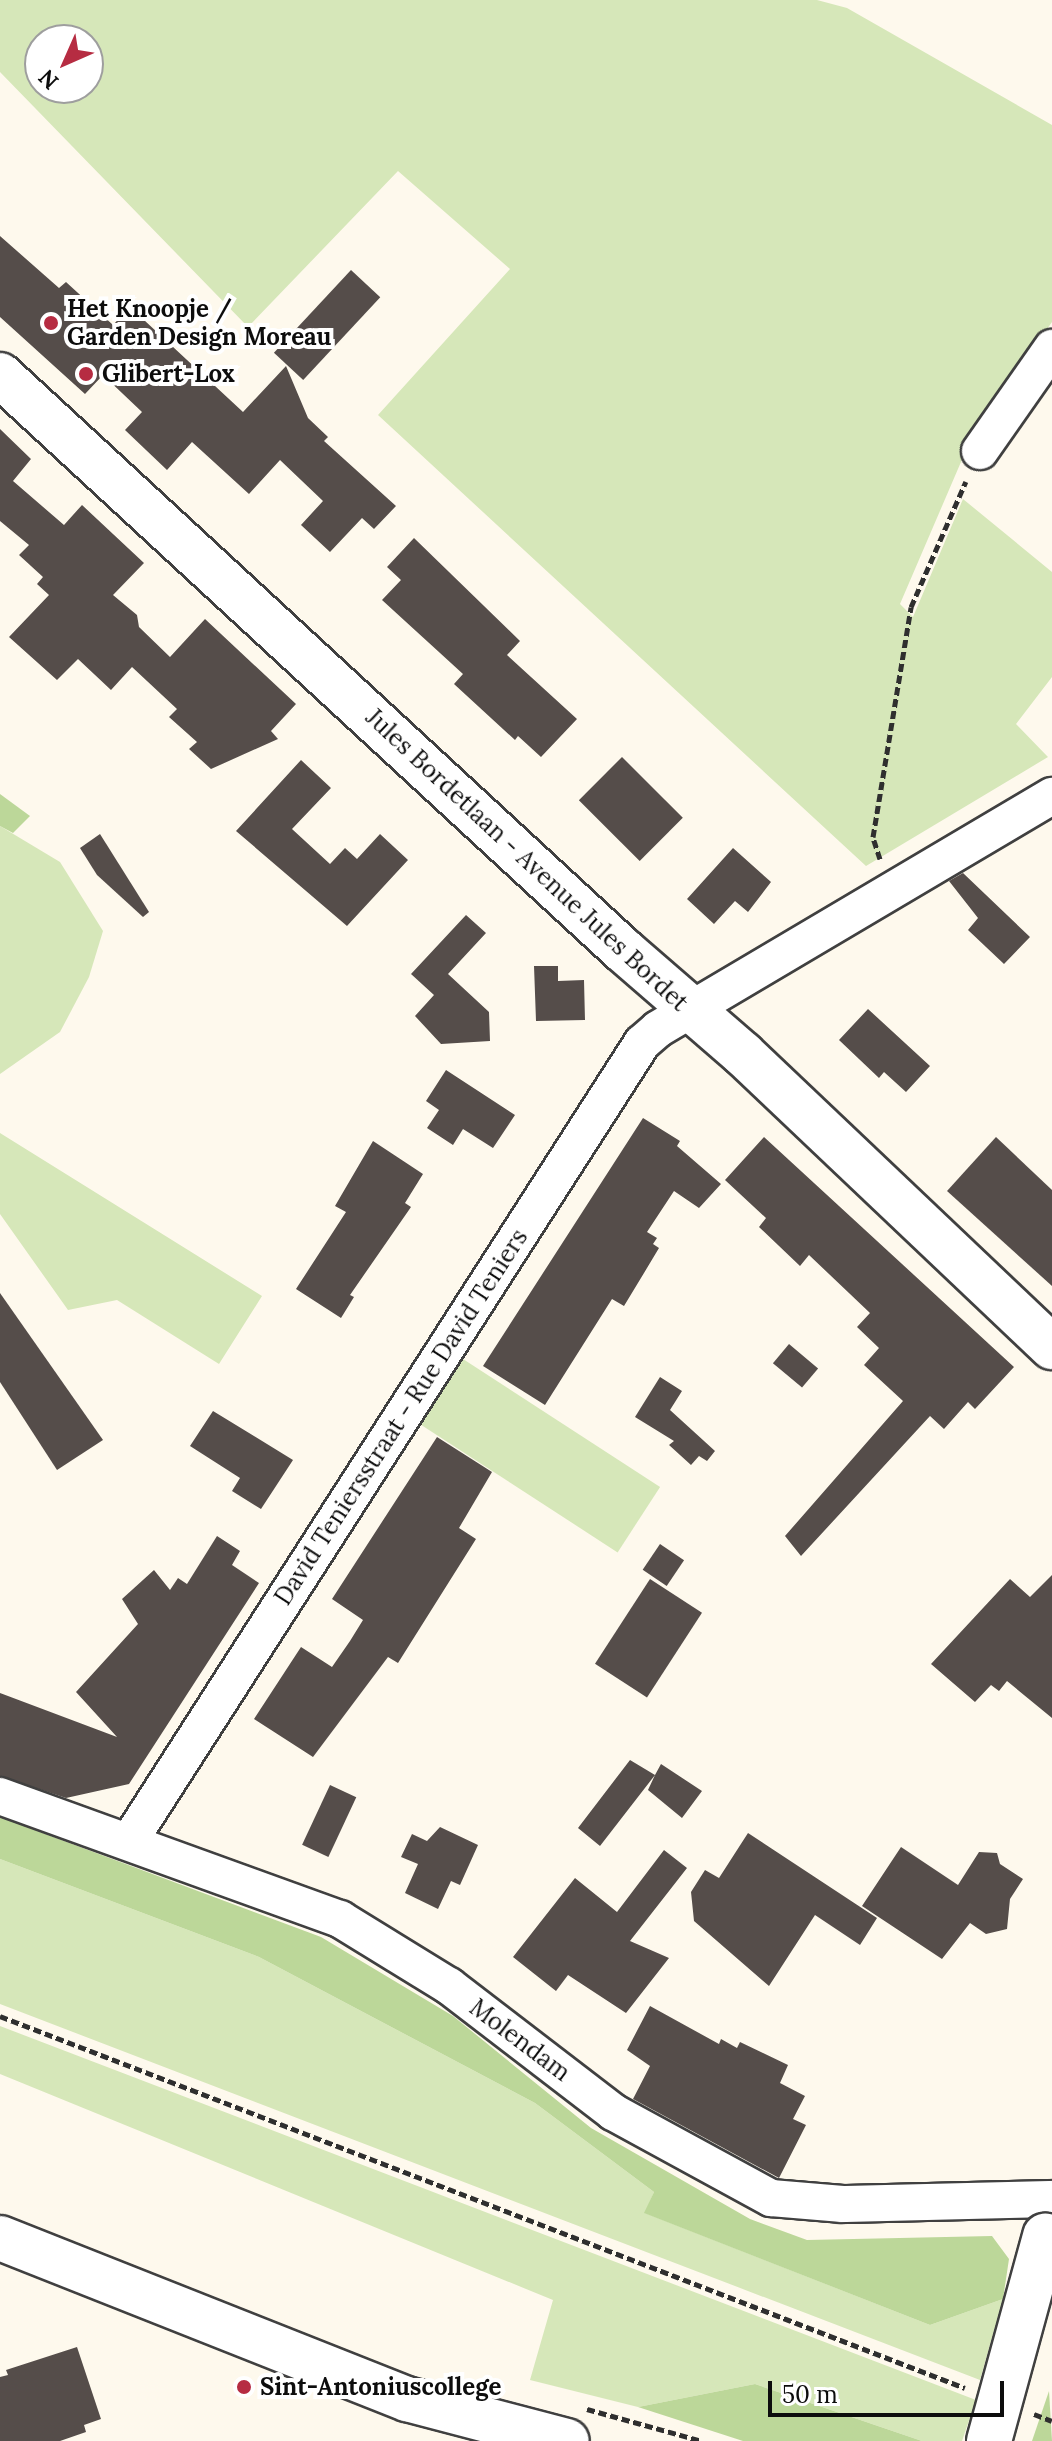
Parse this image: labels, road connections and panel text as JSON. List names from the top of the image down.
{
  "streets": {
    "street": ["Jules Bordetlaan - Avenue Jules Bordet", "David Teniersstraat - Rue David Teniers", "Molendam"]
  },
  "crossings": [
    ["Jules Bordetlaan - Avenue Jules Bordet", "David Teniersstraat - Rue David Teniers"],
    ["David Teniersstraat - Rue David Teniers", "Molendam"]
  ],
  "places": ["Het Knoopje / Garden Design Moreau", "Glibert-Lox", "Sint-Antoniuscollege"],
  "scale_bar": "50 m",
  "north": "bottom left"
}
